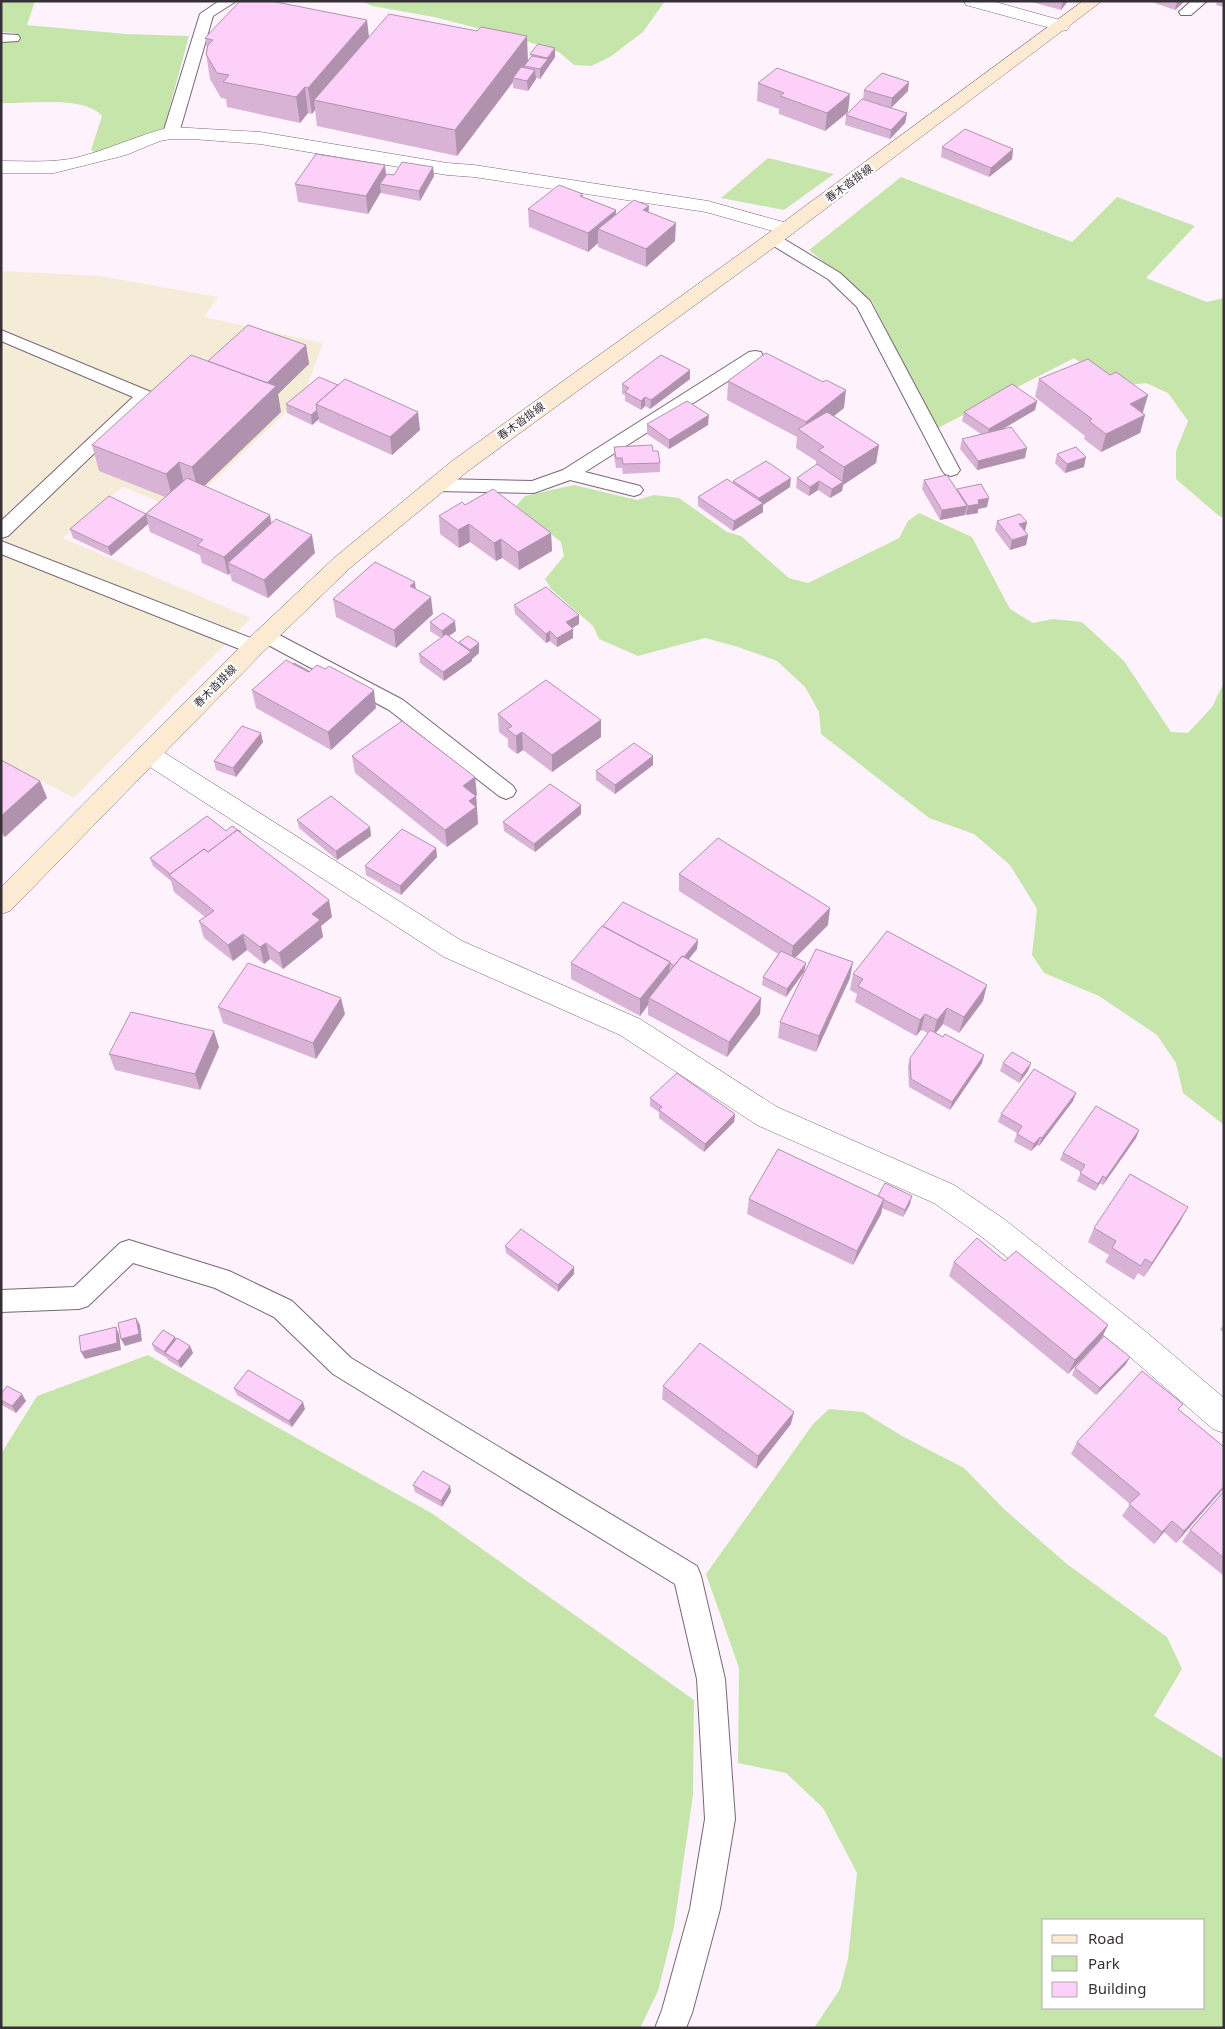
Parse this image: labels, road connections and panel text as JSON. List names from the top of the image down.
{
  "streets": {
    "main road": ["春木沓掛線"]
  },
  "legend": ["Road", "Park", "Building"]
}
